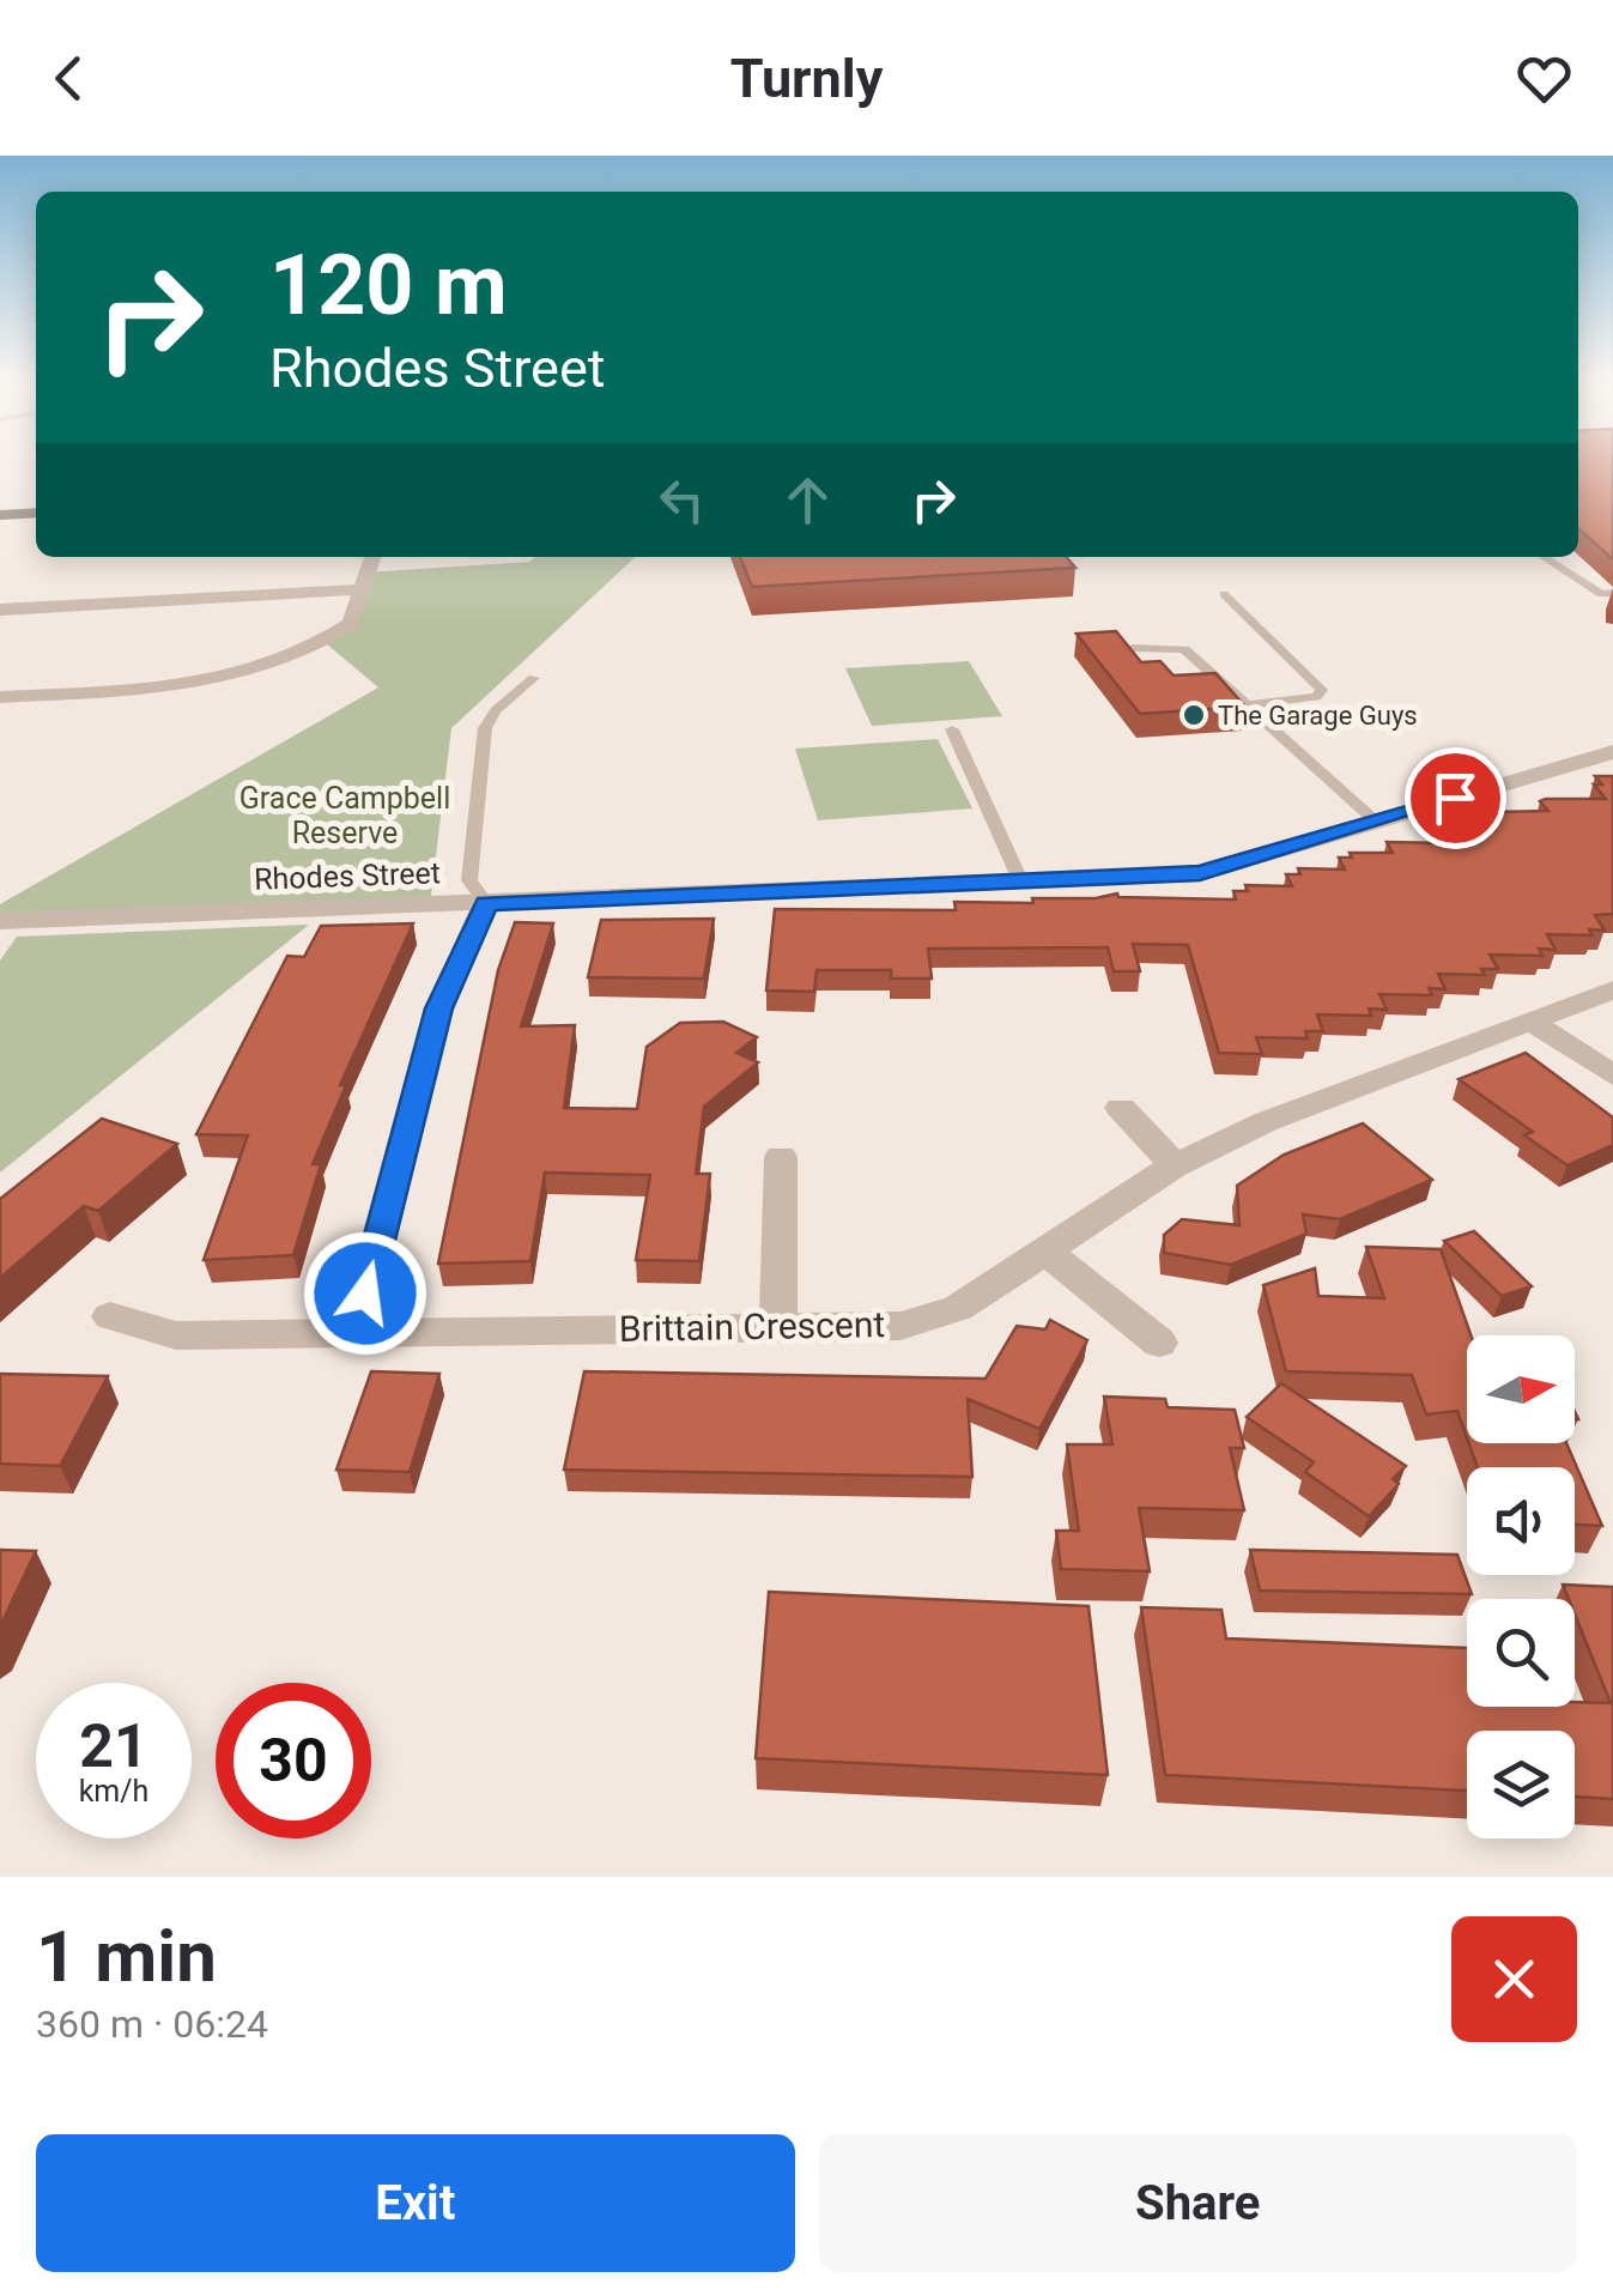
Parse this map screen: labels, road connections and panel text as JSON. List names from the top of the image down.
{
  "streets": {
    "street": ["Rhodes Street", "Brittain Crescent"]
  },
  "parks": ["Grace Campbell Reserve"],
  "places": ["The Garage Guys"],
  "north": "right",
  "page": {
    "header": "Turnly",
    "turn": ["120 m", "Rhodes Street"],
    "speed": "21 km/h",
    "limit": "30",
    "heading": ["1 min", "360 m · 06:24"],
    "buttons": ["Exit", "Share"]
  }
}
